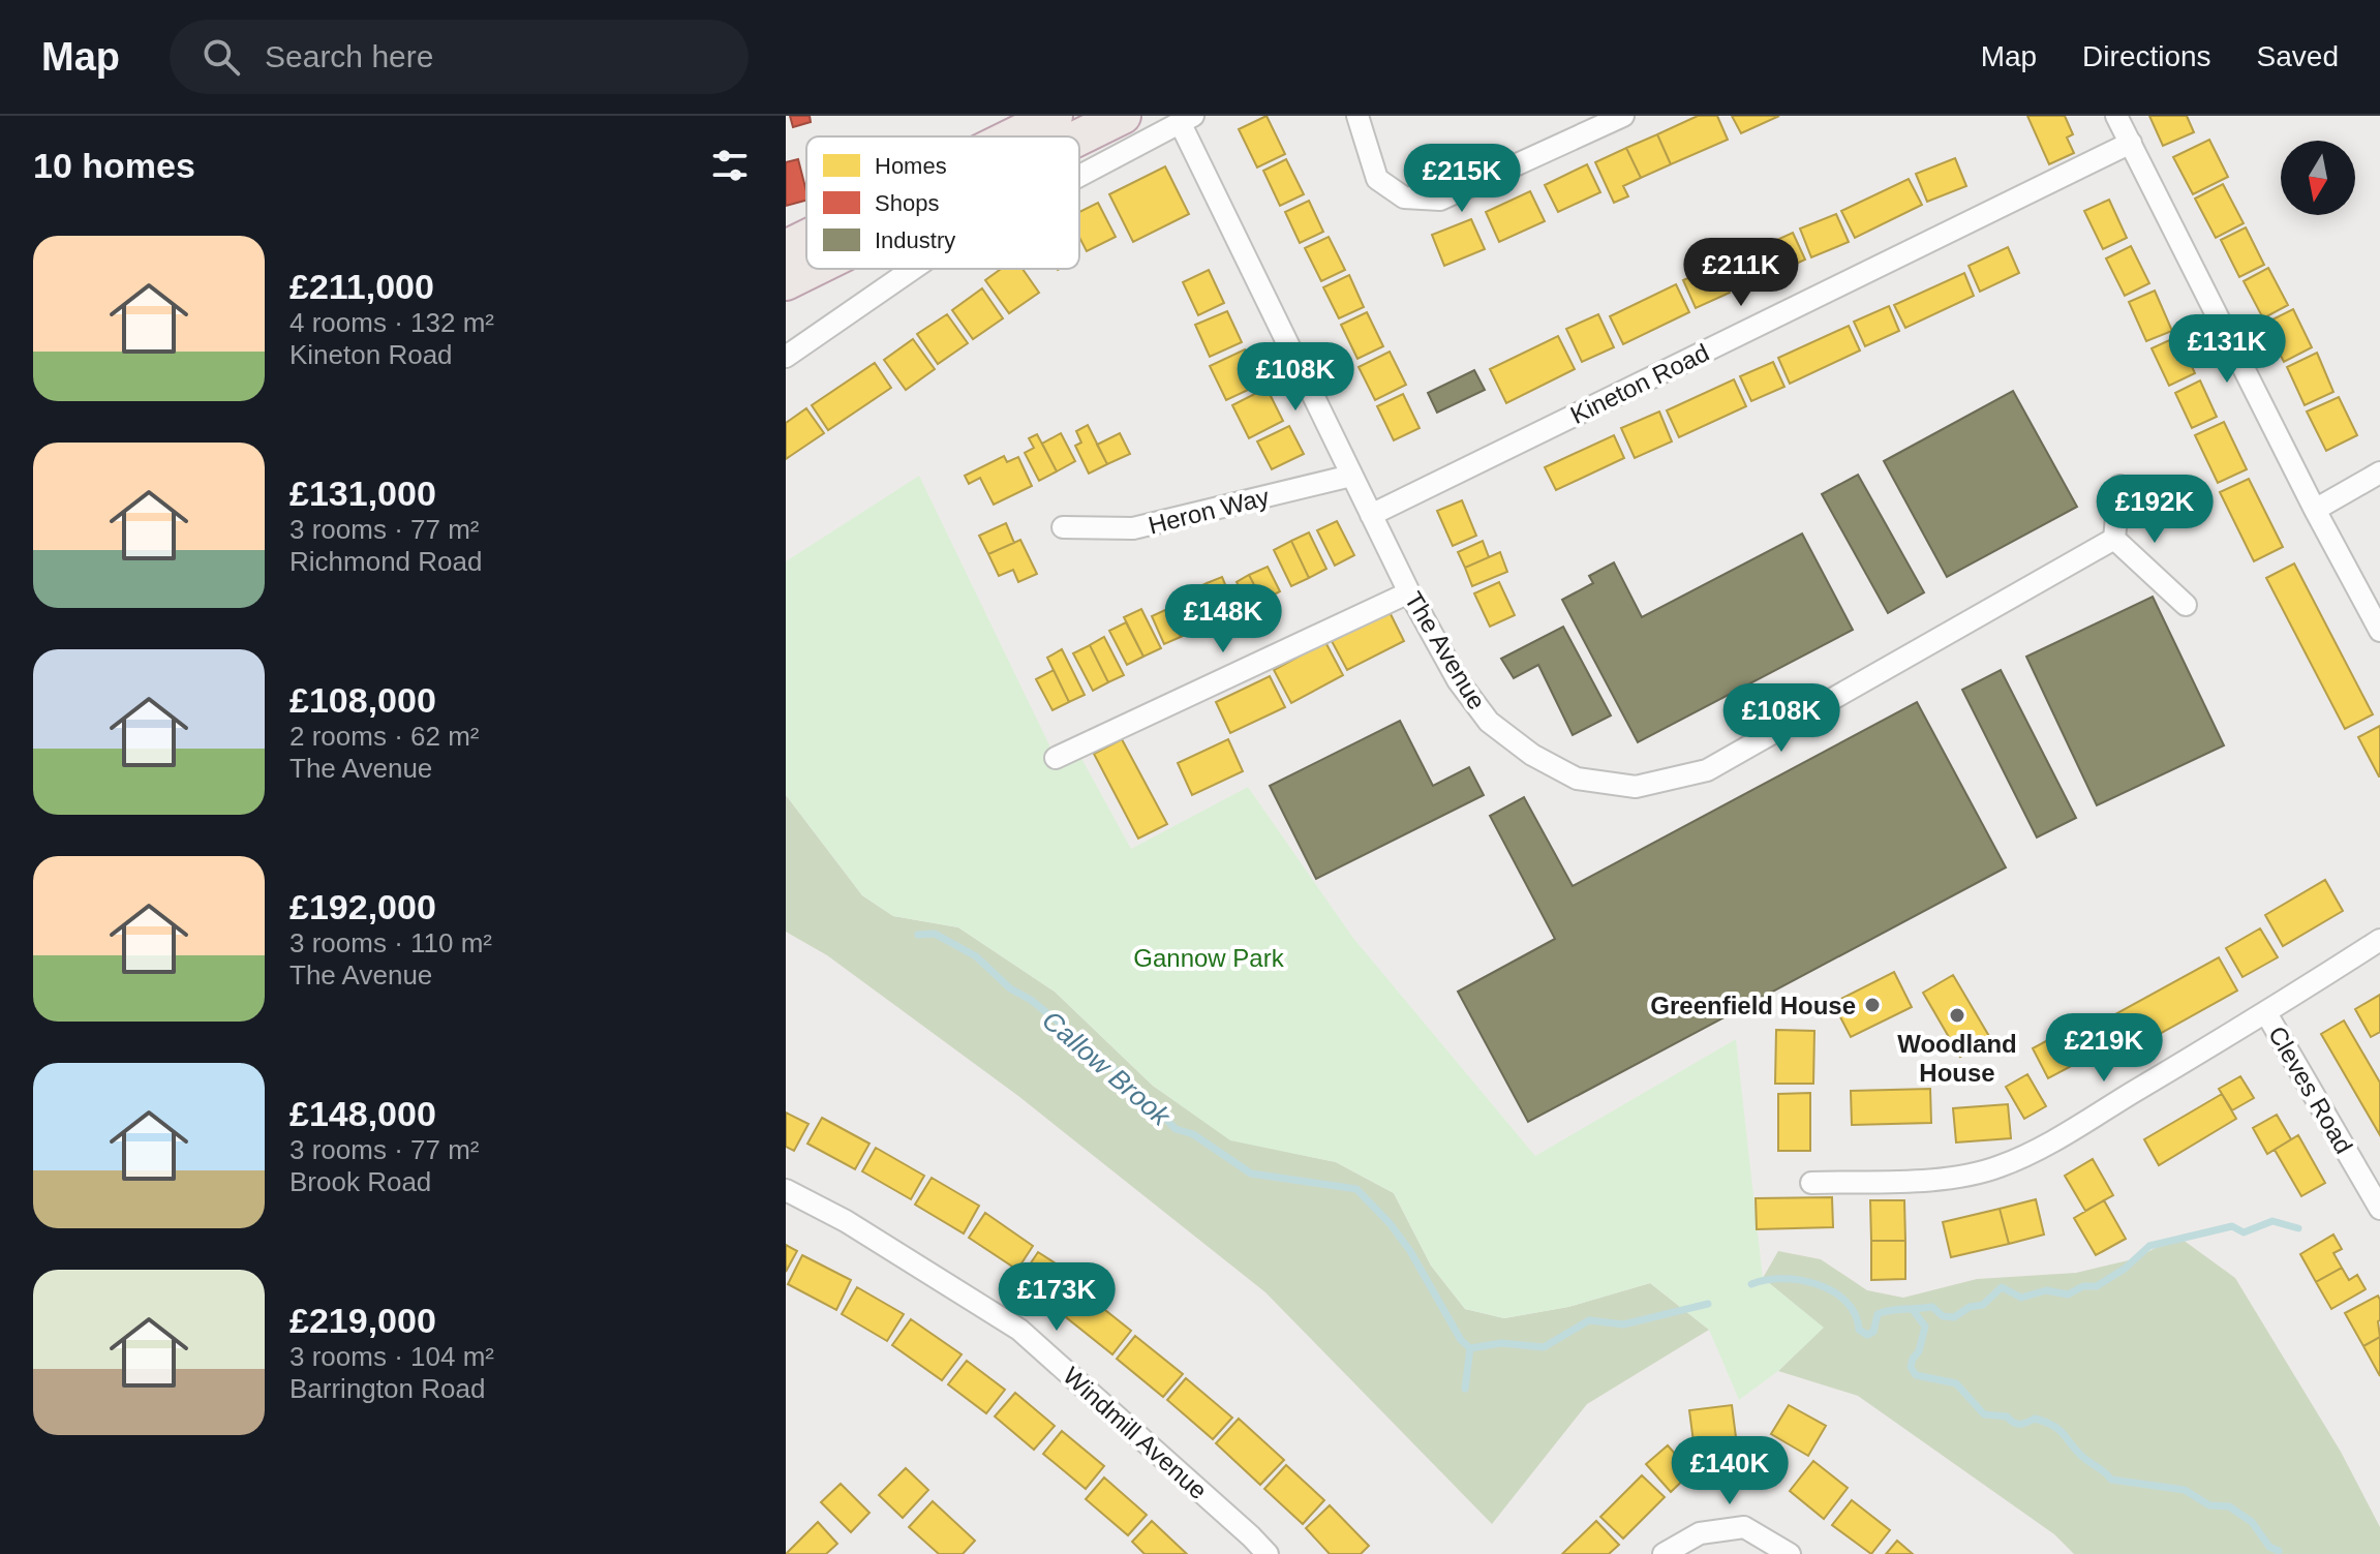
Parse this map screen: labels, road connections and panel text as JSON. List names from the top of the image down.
{
  "streets": {
    "street": [
      "Kineton Road",
      "Heron Way",
      "The Avenue",
      "Cleves Road",
      "Windmill Avenue"
    ]
  },
  "crossings": [
    ["Kineton Road", "The Avenue"],
    ["Heron Way", "The Avenue"]
  ],
  "water": ["Callow Brook"],
  "parks": ["Gannow Park"],
  "places": ["Greenfield House", "Woodland House"],
  "legend": ["Homes", "Shops", "Industry"],
  "north": "bottom",
  "page": {
    "header": "Map",
    "search": "Search here",
    "nav": ["Map", "Directions", "Saved"],
    "heading": "10 homes",
    "price": [
      "£215K",
      "£211K",
      "£131K",
      "£108K",
      "£192K",
      "£148K",
      "£108K",
      "£219K",
      "£173K",
      "£140K"
    ],
    "list": [
      {
        "name": "£211,000",
        "note": "4 rooms · 132 m² · Kineton Road"
      },
      {
        "name": "£131,000",
        "note": "3 rooms · 77 m² · Richmond Road"
      },
      {
        "name": "£108,000",
        "note": "2 rooms · 62 m² · The Avenue"
      },
      {
        "name": "£192,000",
        "note": "3 rooms · 110 m² · The Avenue"
      },
      {
        "name": "£148,000",
        "note": "3 rooms · 77 m² · Brook Road"
      },
      {
        "name": "£219,000",
        "note": "3 rooms · 104 m² · Barrington Road"
      }
    ]
  }
}
